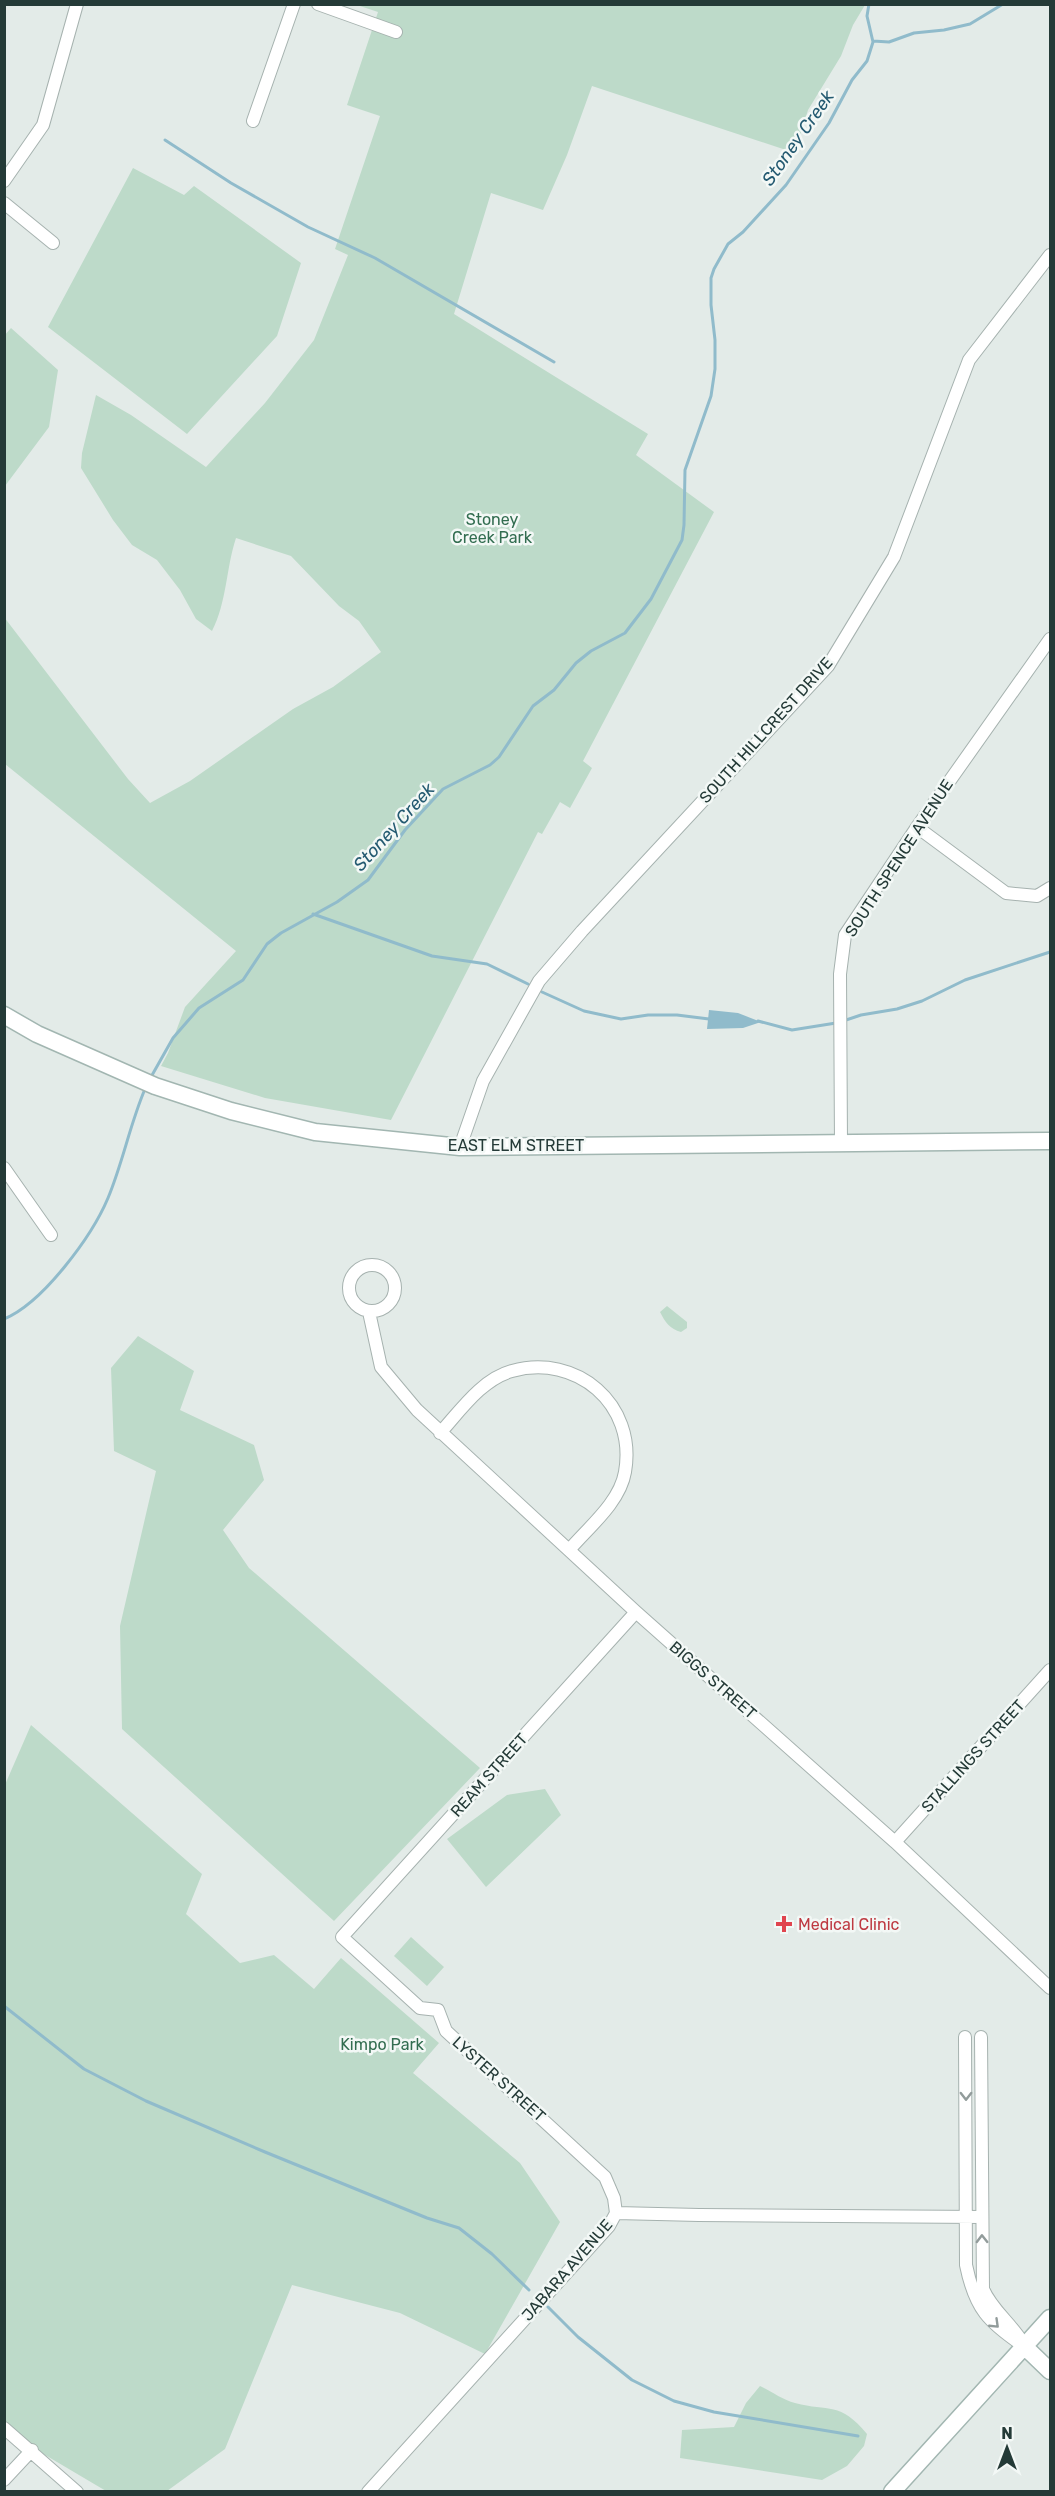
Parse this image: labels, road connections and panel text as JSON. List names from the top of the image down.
{
  "streets": {
    "street": [
      "SOUTH HILLCREST DRIVE",
      "SOUTH SPENCE AVENUE",
      "EAST ELM STREET",
      "BIGGS STREET",
      "STALLINGS STREET",
      "REAM STREET",
      "LYSTER STREET",
      "JABARA AVENUE"
    ]
  },
  "crossings": [
    ["SOUTH HILLCREST DRIVE", "EAST ELM STREET"],
    ["SOUTH SPENCE AVENUE", "EAST ELM STREET"],
    ["BIGGS STREET", "STALLINGS STREET"],
    ["BIGGS STREET", "REAM STREET"],
    ["REAM STREET", "LYSTER STREET"],
    ["LYSTER STREET", "JABARA AVENUE"]
  ],
  "water": ["Stoney Creek"],
  "parks": ["Stoney Creek Park", "Kimpo Park"],
  "places": {
    "health": ["Medical Clinic"]
  },
  "north": "top"
}
